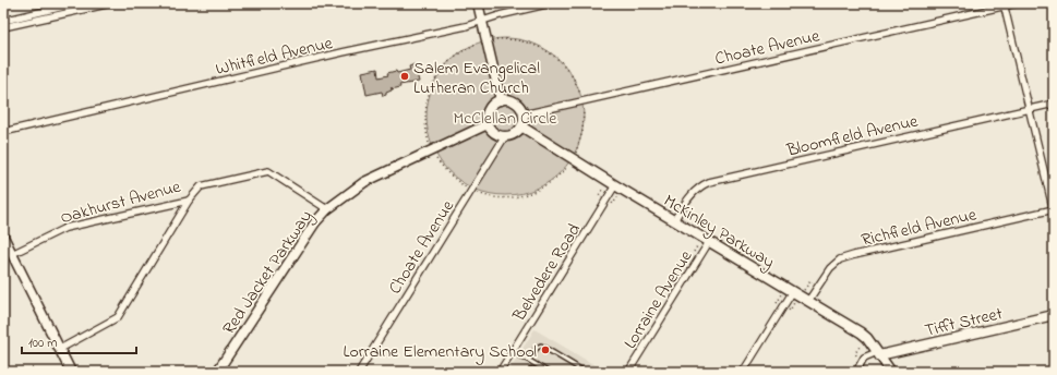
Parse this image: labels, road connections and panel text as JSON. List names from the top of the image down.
{
  "streets": {
    "street": [
      "Choate Avenue",
      "Whitfield Avenue",
      "Bloomfield Avenue",
      "Oakhurst Avenue",
      "Richfield Avenue",
      "McKinley Parkway",
      "Red Jacket Parkway",
      "Belvedere Road",
      "Lorraine Avenue",
      "Tifft Street"
    ]
  },
  "crossings": [
    ["Choate Avenue", "McKinley Parkway"],
    ["Choate Avenue", "Red Jacket Parkway"],
    ["Bloomfield Avenue", "McKinley Parkway"],
    ["Oakhurst Avenue", "Red Jacket Parkway"],
    ["Richfield Avenue", "McKinley Parkway"],
    ["McKinley Parkway", "Red Jacket Parkway"],
    ["McKinley Parkway", "Belvedere Road"],
    ["McKinley Parkway", "Lorraine Avenue"],
    ["McKinley Parkway", "Tifft Street"]
  ],
  "parks": ["McClellan Circle"],
  "places": ["Salem Evangelical Lutheran Church", "Lorraine Elementary School"],
  "scale_bar": "100 m"
}
